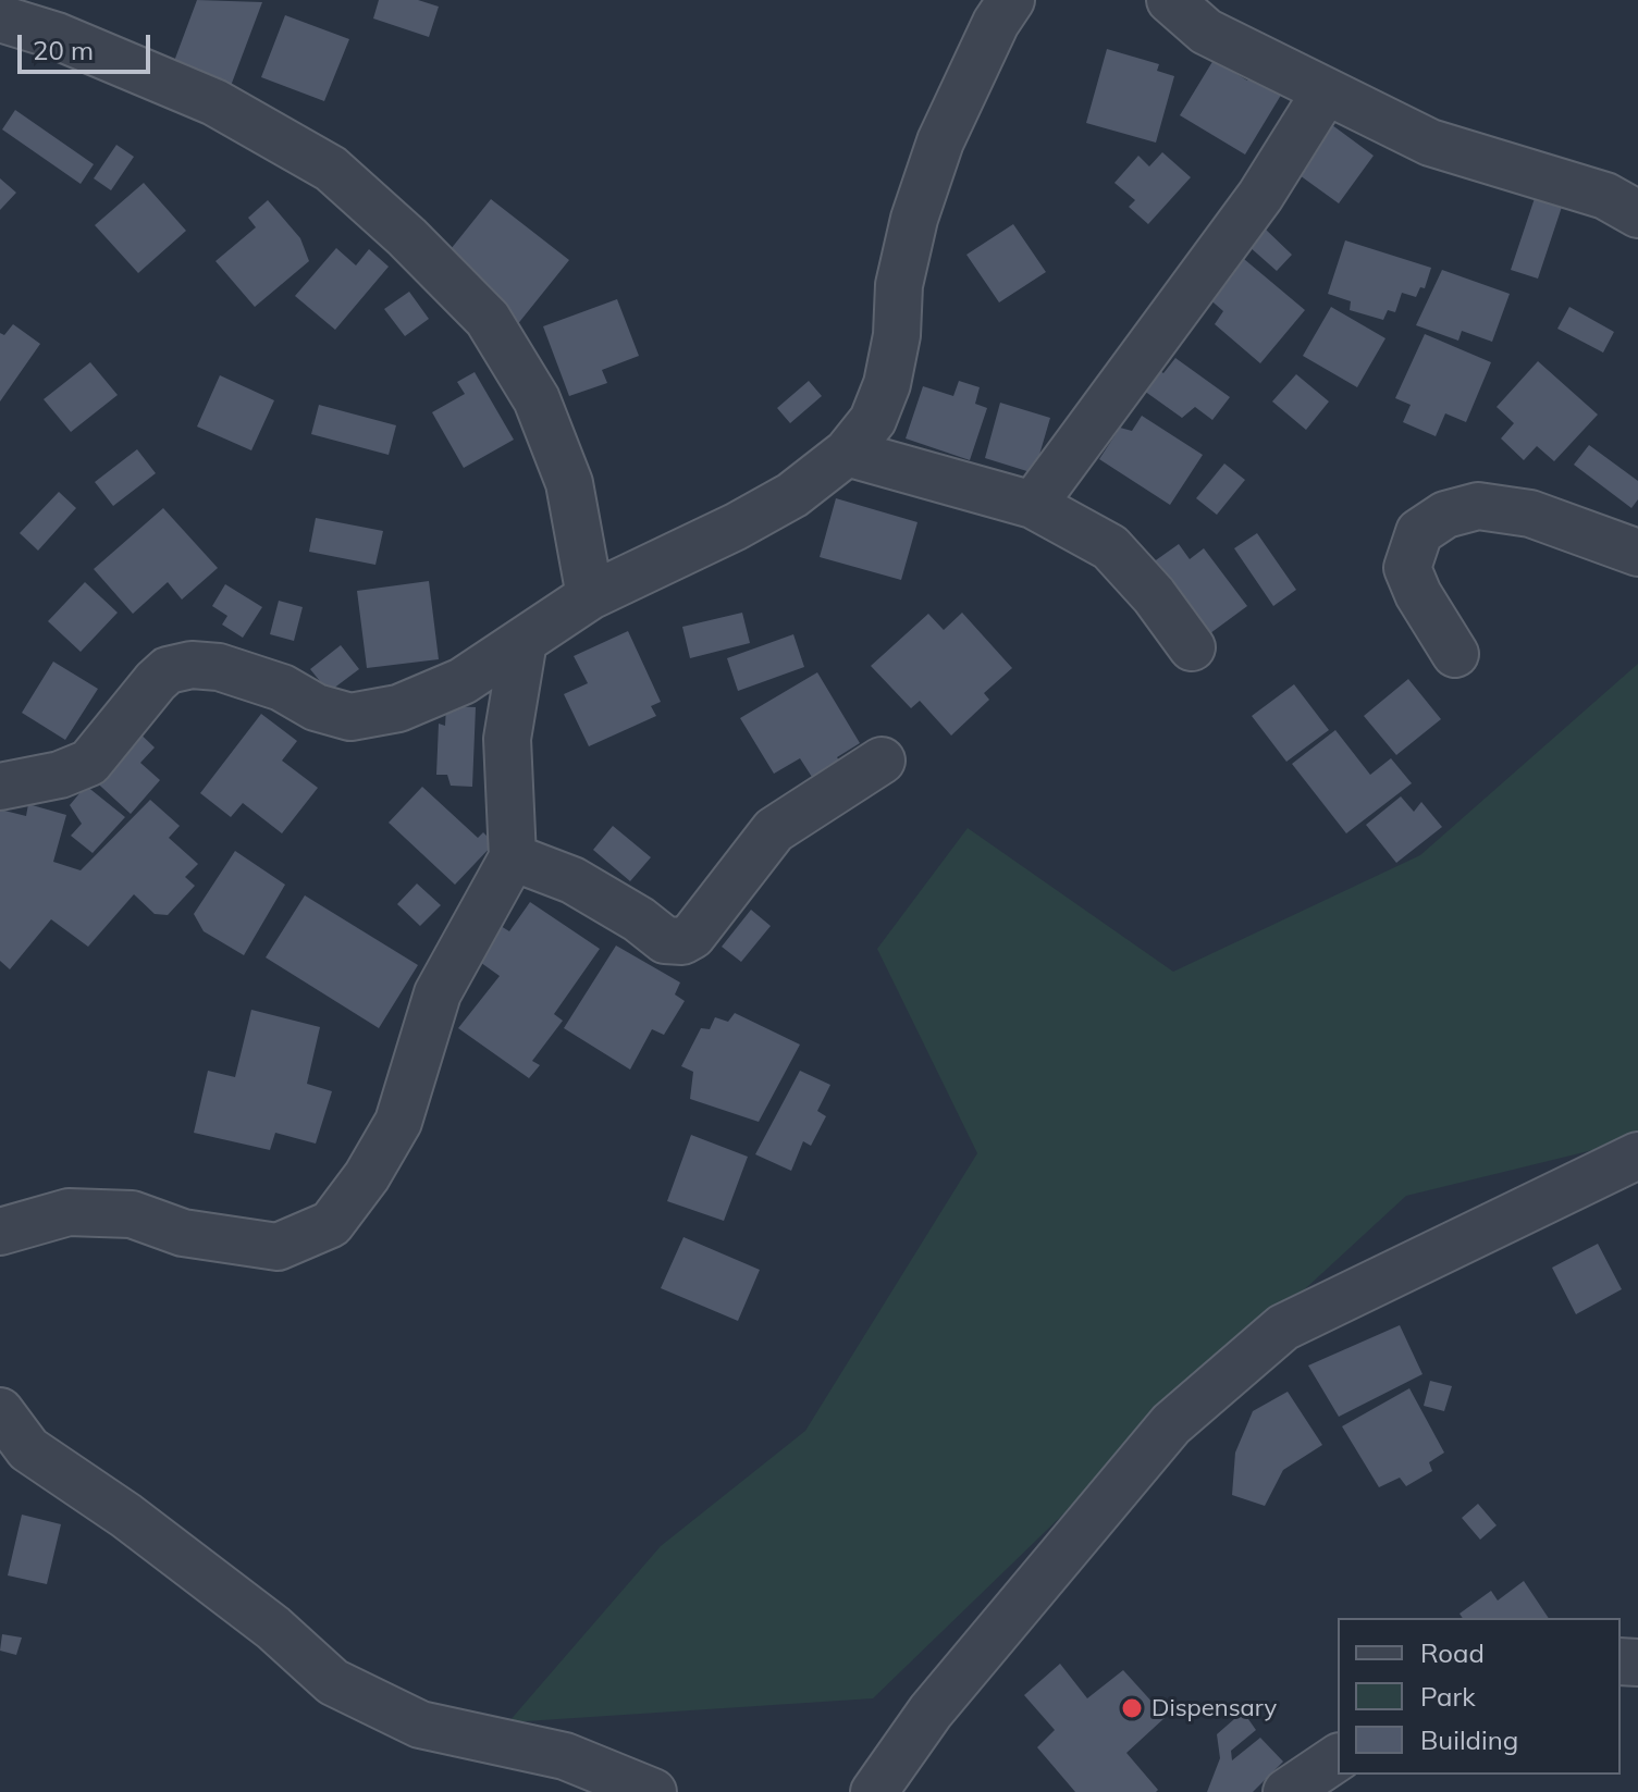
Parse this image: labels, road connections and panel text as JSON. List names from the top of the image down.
{
  "places": ["Dispensary"],
  "legend": ["Road", "Park", "Building"],
  "scale_bar": "20 m"
}
